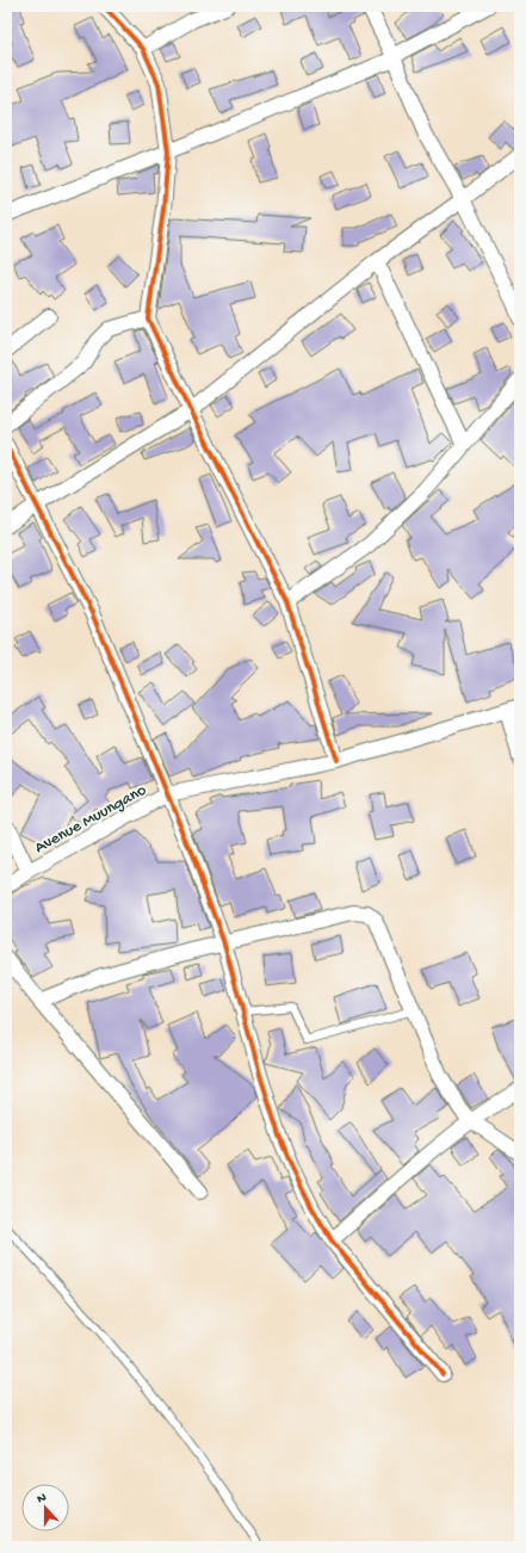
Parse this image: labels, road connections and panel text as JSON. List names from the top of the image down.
{
  "streets": {
    "street": ["Avenue Muungano"]
  },
  "north": "top"
}
